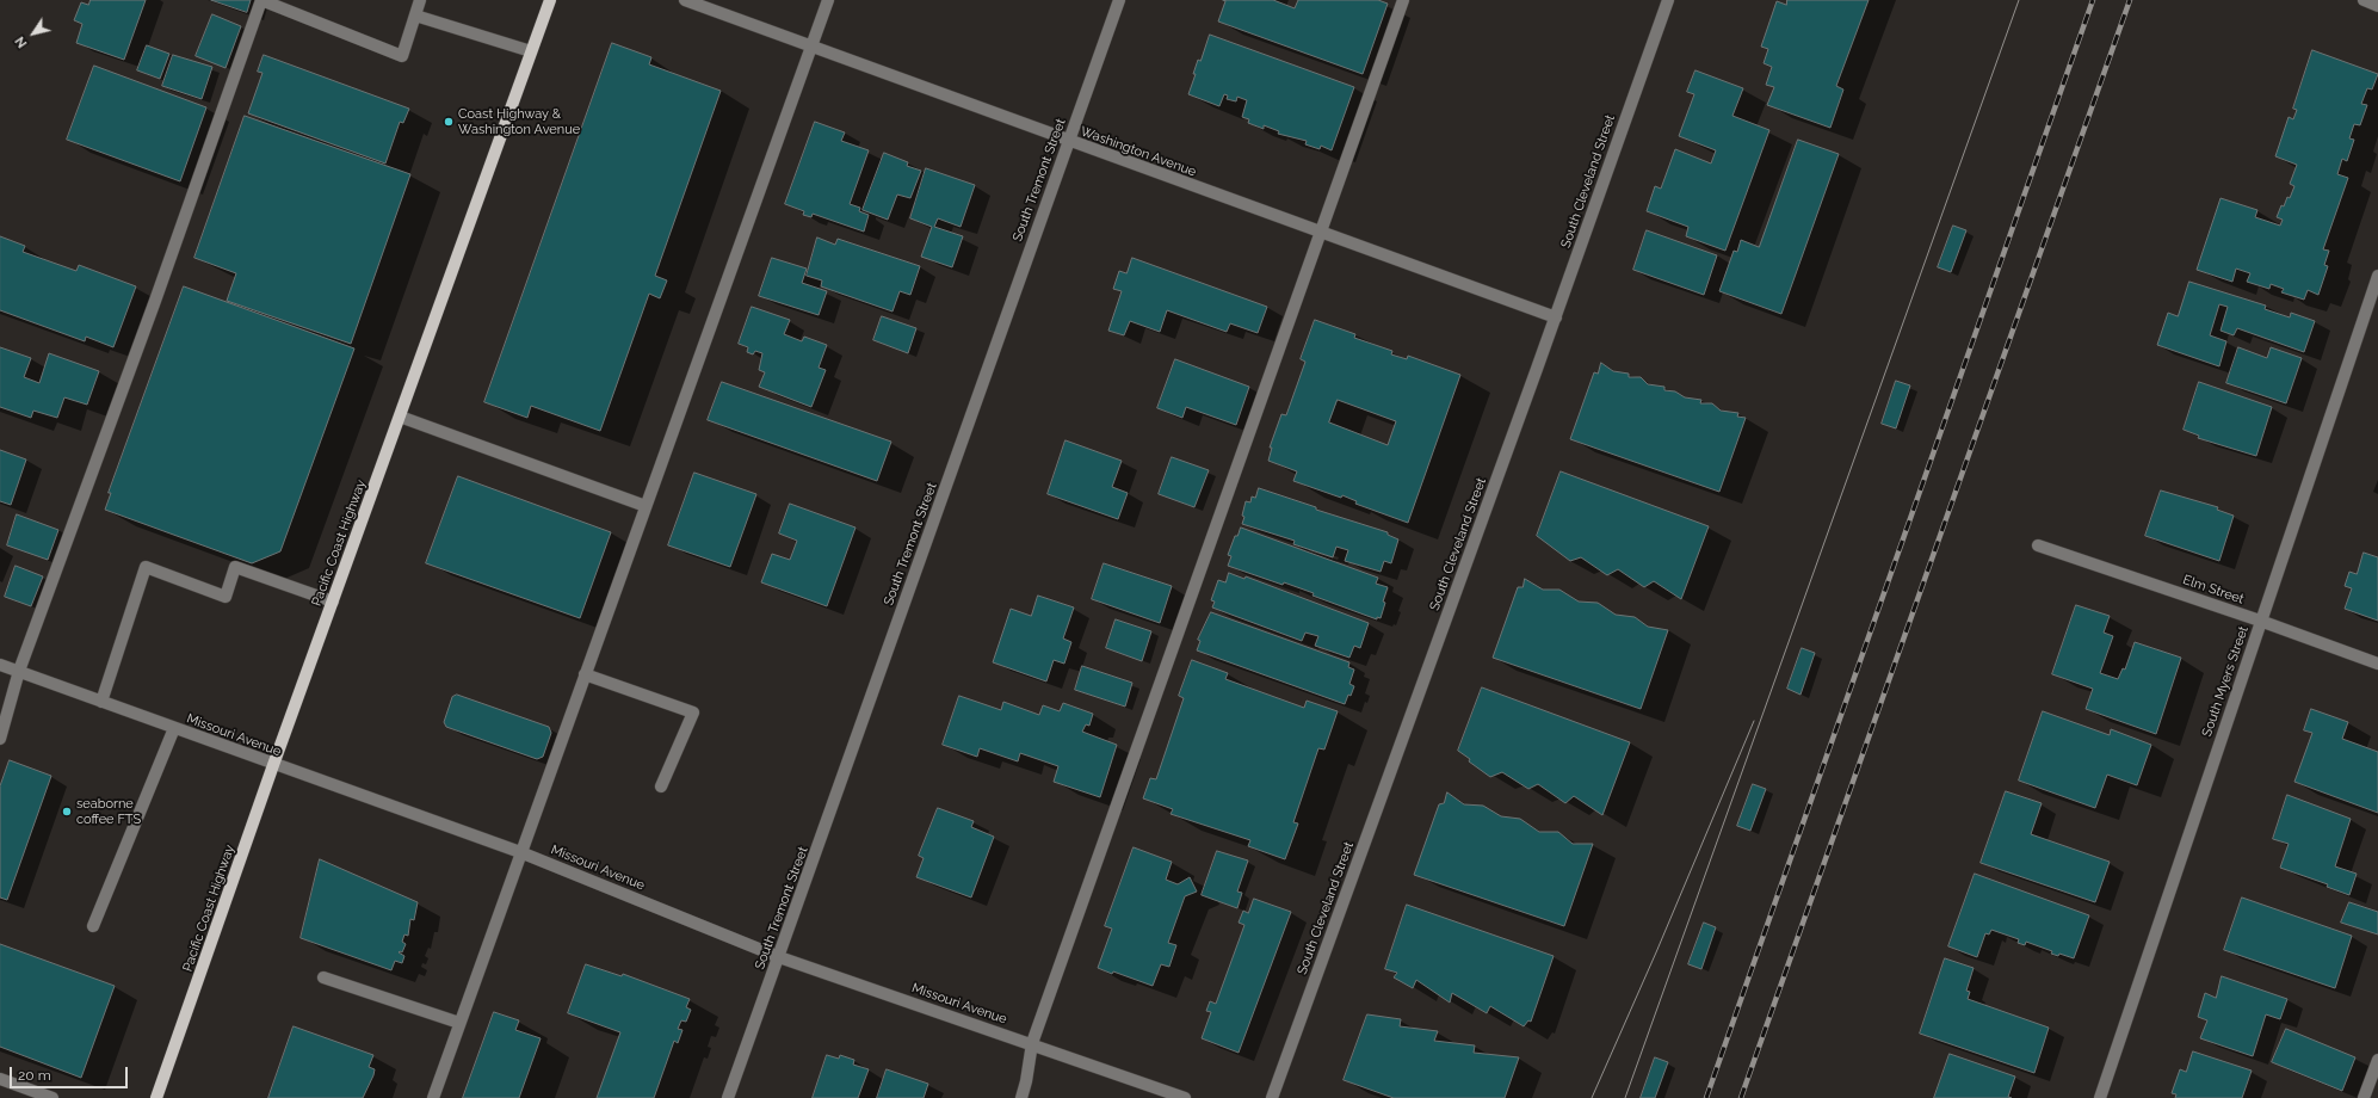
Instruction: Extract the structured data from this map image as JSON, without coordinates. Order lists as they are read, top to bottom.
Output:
{
  "streets": {
    "main road": ["Pacific Coast Highway"],
    "street": [
      "Washington Avenue",
      "South Tremont Street",
      "South Cleveland Street",
      "Elm Street",
      "South Myers Street",
      "Missouri Avenue"
    ]
  },
  "crossings": [
    ["Washington Avenue", "South Tremont Street"],
    ["Washington Avenue", "South Cleveland Street"],
    ["South Tremont Street", "Missouri Avenue"],
    ["Pacific Coast Highway", "Missouri Avenue"],
    ["Elm Street", "South Myers Street"]
  ],
  "places": ["Coast Highway & Washington Avenue", "seaborne coffee FTS"],
  "scale_bar": "20 m",
  "north": "bottom left"
}
